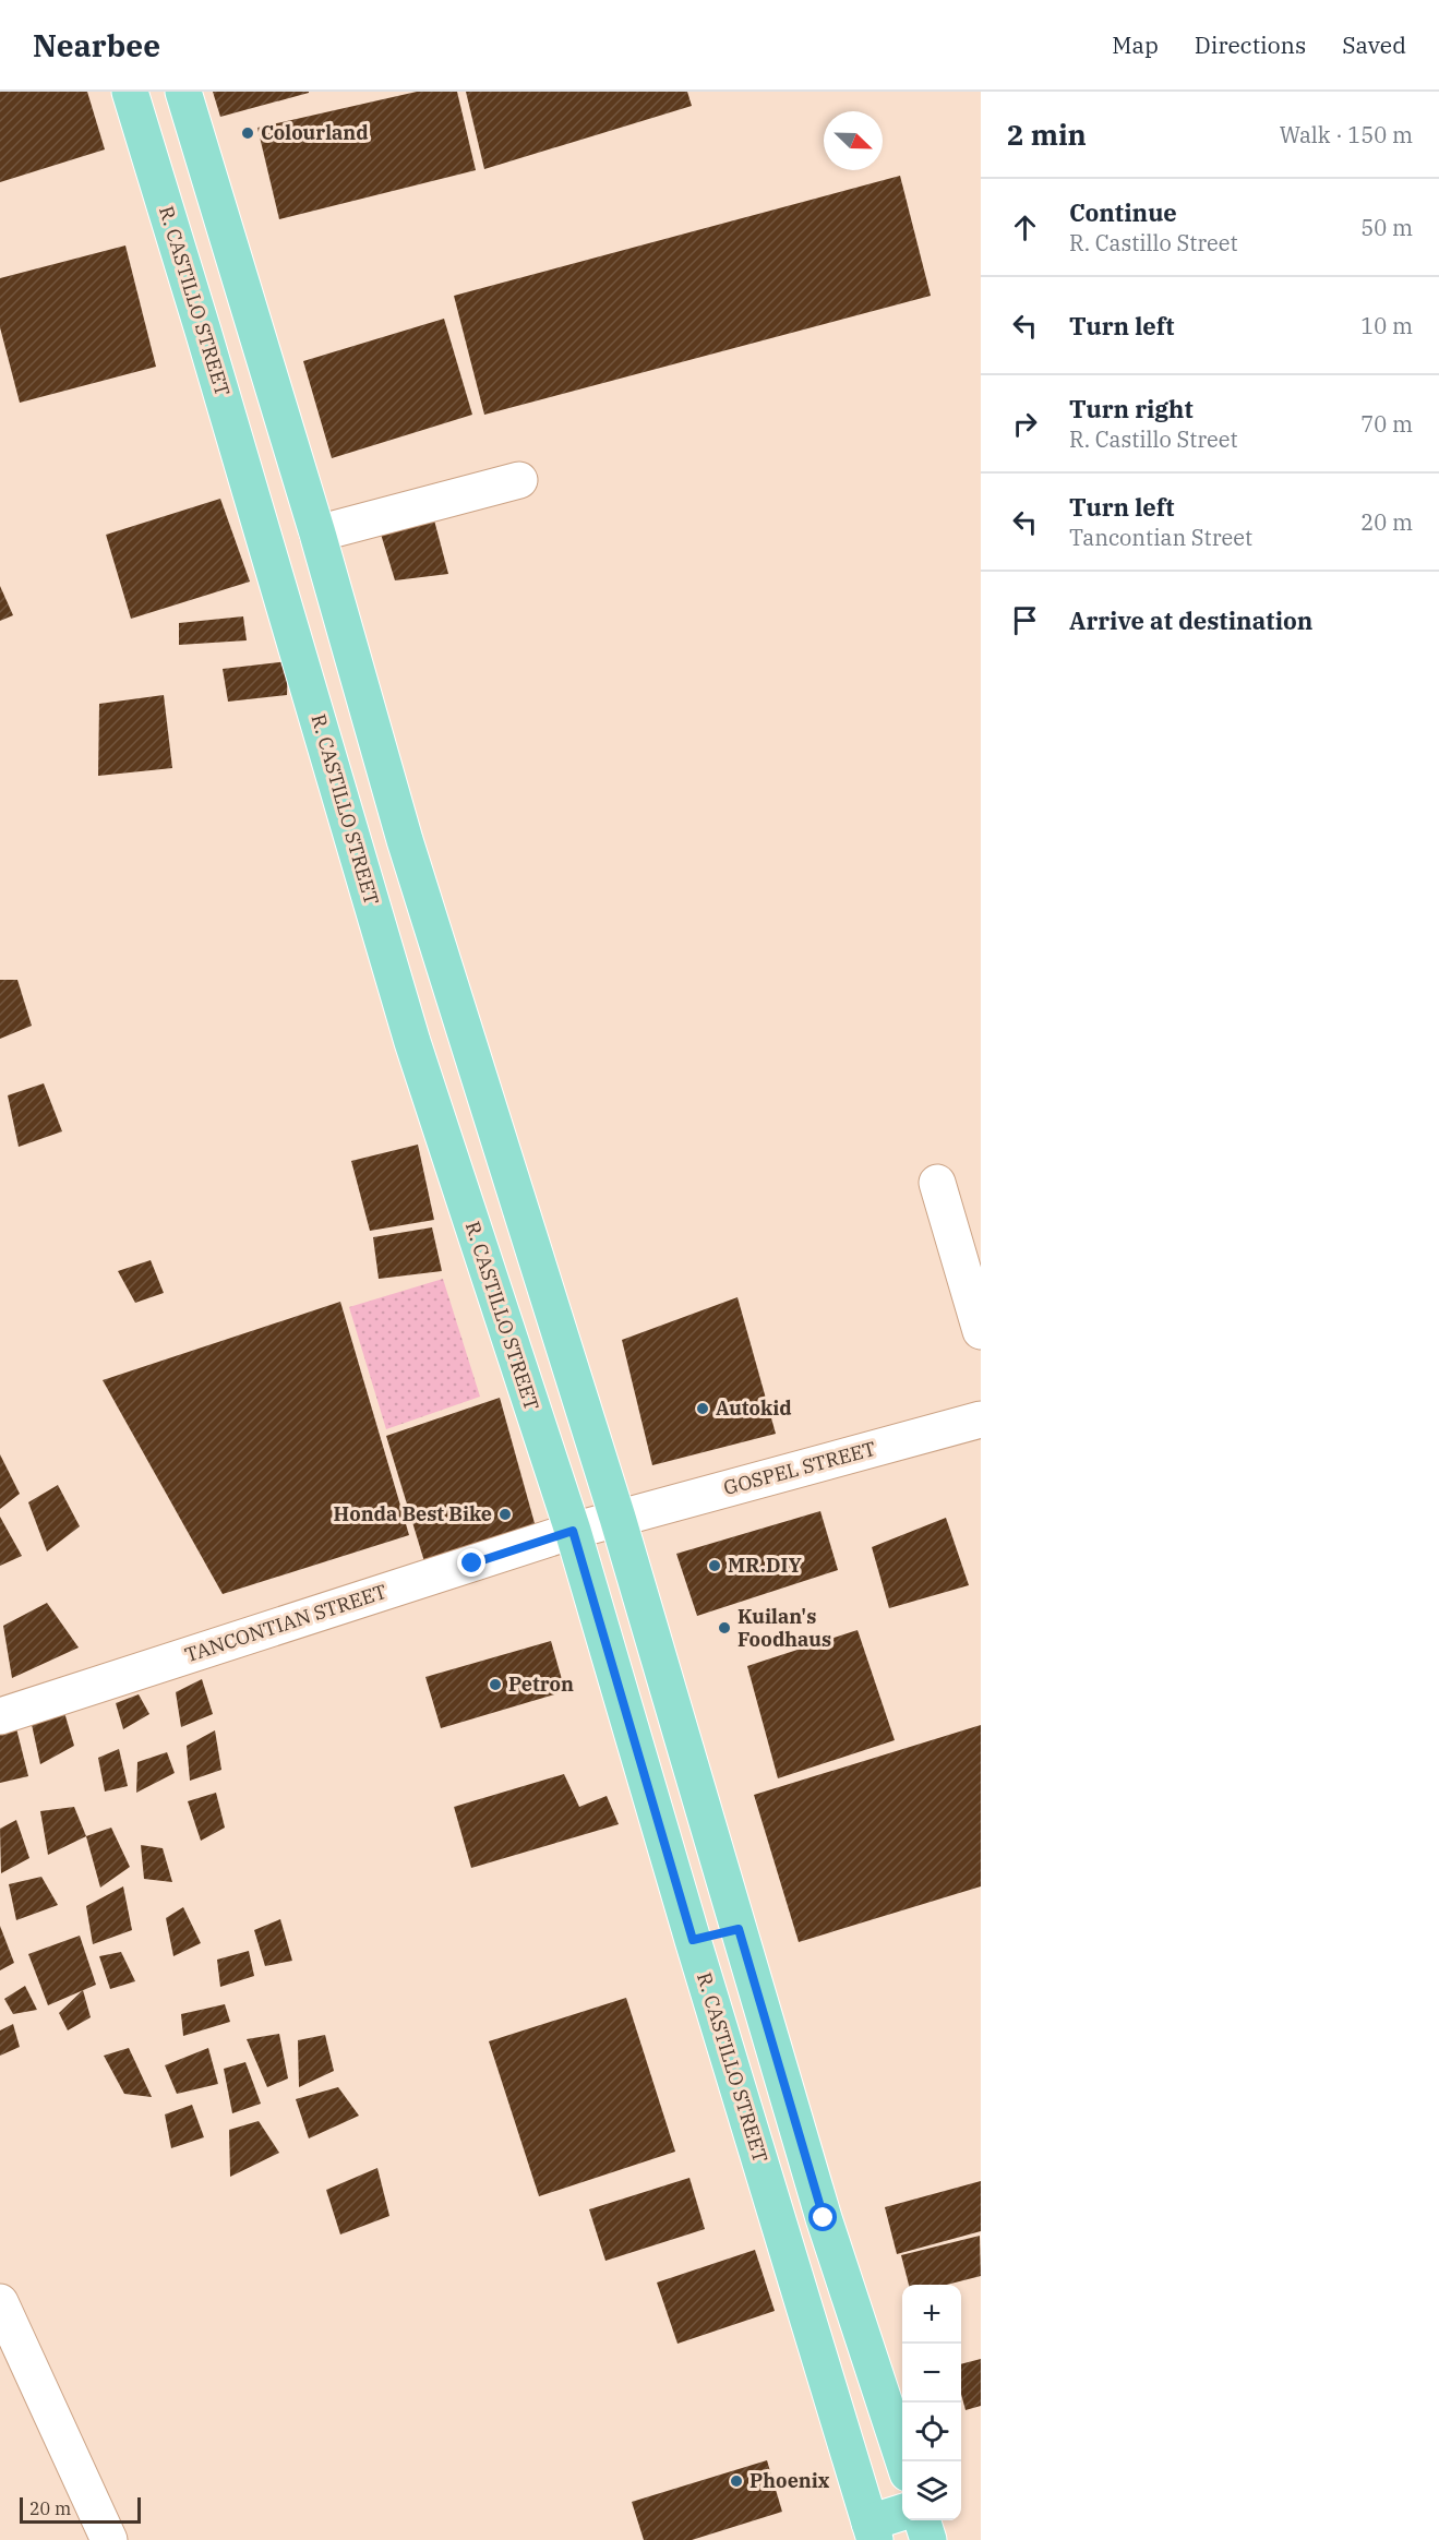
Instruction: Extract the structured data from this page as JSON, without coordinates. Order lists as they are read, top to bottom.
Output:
{
  "streets": {
    "main road": ["R. CASTILLO STREET"],
    "street": ["GOSPEL STREET", "TANCONTIAN STREET"]
  },
  "crossings": [
    ["R. CASTILLO STREET", "GOSPEL STREET"],
    ["R. CASTILLO STREET", "TANCONTIAN STREET"],
    ["GOSPEL STREET", "TANCONTIAN STREET"]
  ],
  "places": [
    "Colourland",
    "Autokid",
    "Honda Best Bike",
    "MR.DIY",
    "Kuilan's Foodhaus",
    "Petron",
    "Phoenix"
  ],
  "scale_bar": "20 m",
  "north": "bottom right",
  "page": {
    "header": "Nearbee",
    "nav": ["Map", "Directions", "Saved"],
    "heading": ["2 min", "Walk · 150 m"],
    "list": [
      ["Continue", "R. Castillo Street", "50 m"],
      ["Turn left", "10 m"],
      ["Turn right", "R. Castillo Street", "70 m"],
      ["Turn left", "Tancontian Street", "20 m"],
      "Arrive at destination"
    ],
    "map_buttons": ["+", "−"],
    "scale": "20 m"
  }
}
